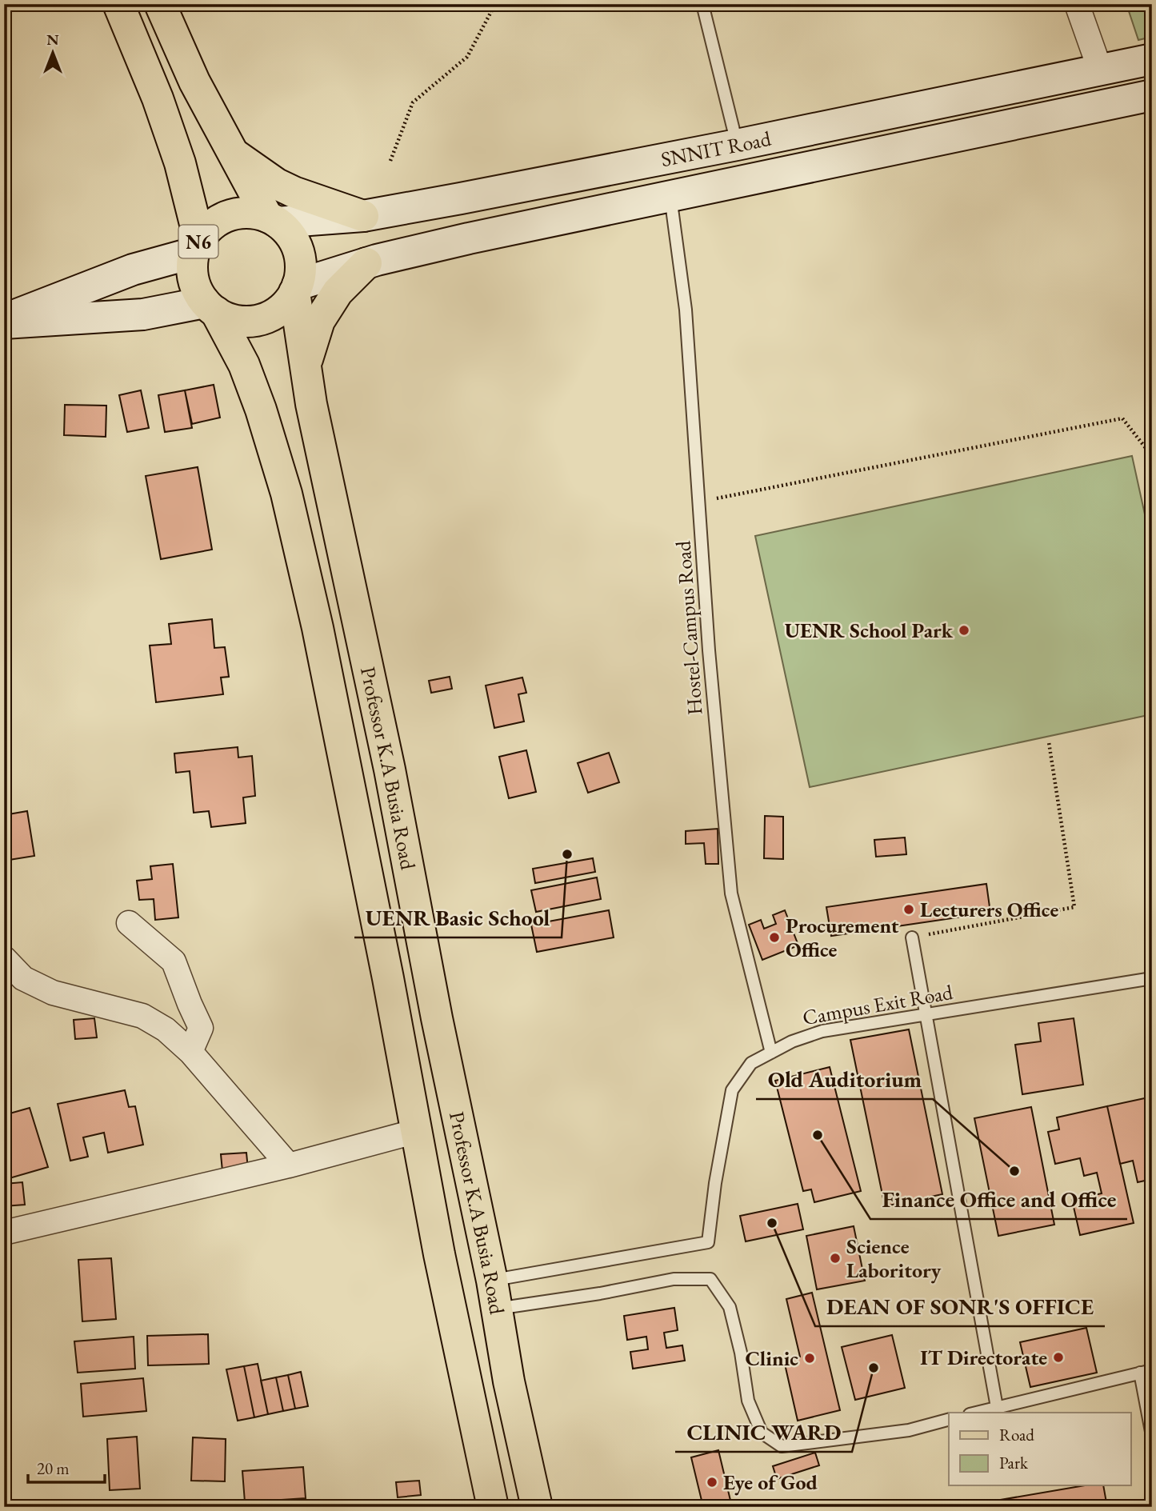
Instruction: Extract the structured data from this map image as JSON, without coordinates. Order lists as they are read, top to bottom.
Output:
{
  "streets": {
    "main road": ["N6", "Professor K.A Busia Road"],
    "street": ["SNNIT Road"],
    "lane": ["Hostel-Campus Road", "Campus Exit Road"]
  },
  "crossings": [
    ["SNNIT Road", "N6"],
    ["SNNIT Road", "Hostel-Campus Road"],
    ["SNNIT Road", "Professor K.A Busia Road"],
    ["N6", "Professor K.A Busia Road"],
    ["Hostel-Campus Road", "Campus Exit Road"],
    ["Professor K.A Busia Road", "Campus Exit Road"]
  ],
  "places": [
    "UENR School Park",
    "UENR Basic School",
    "Lecturers Office",
    "Procurement Office",
    "Finance Office and Office",
    "Old Auditorium",
    "DEAN OF SONR'S OFFICE",
    "Science Laboritory",
    "IT Directorate",
    "Clinic",
    "CLINIC WARD",
    "Eye of God"
  ],
  "legend": ["Road", "Park"],
  "scale_bar": "20 m",
  "north": "top"
}
